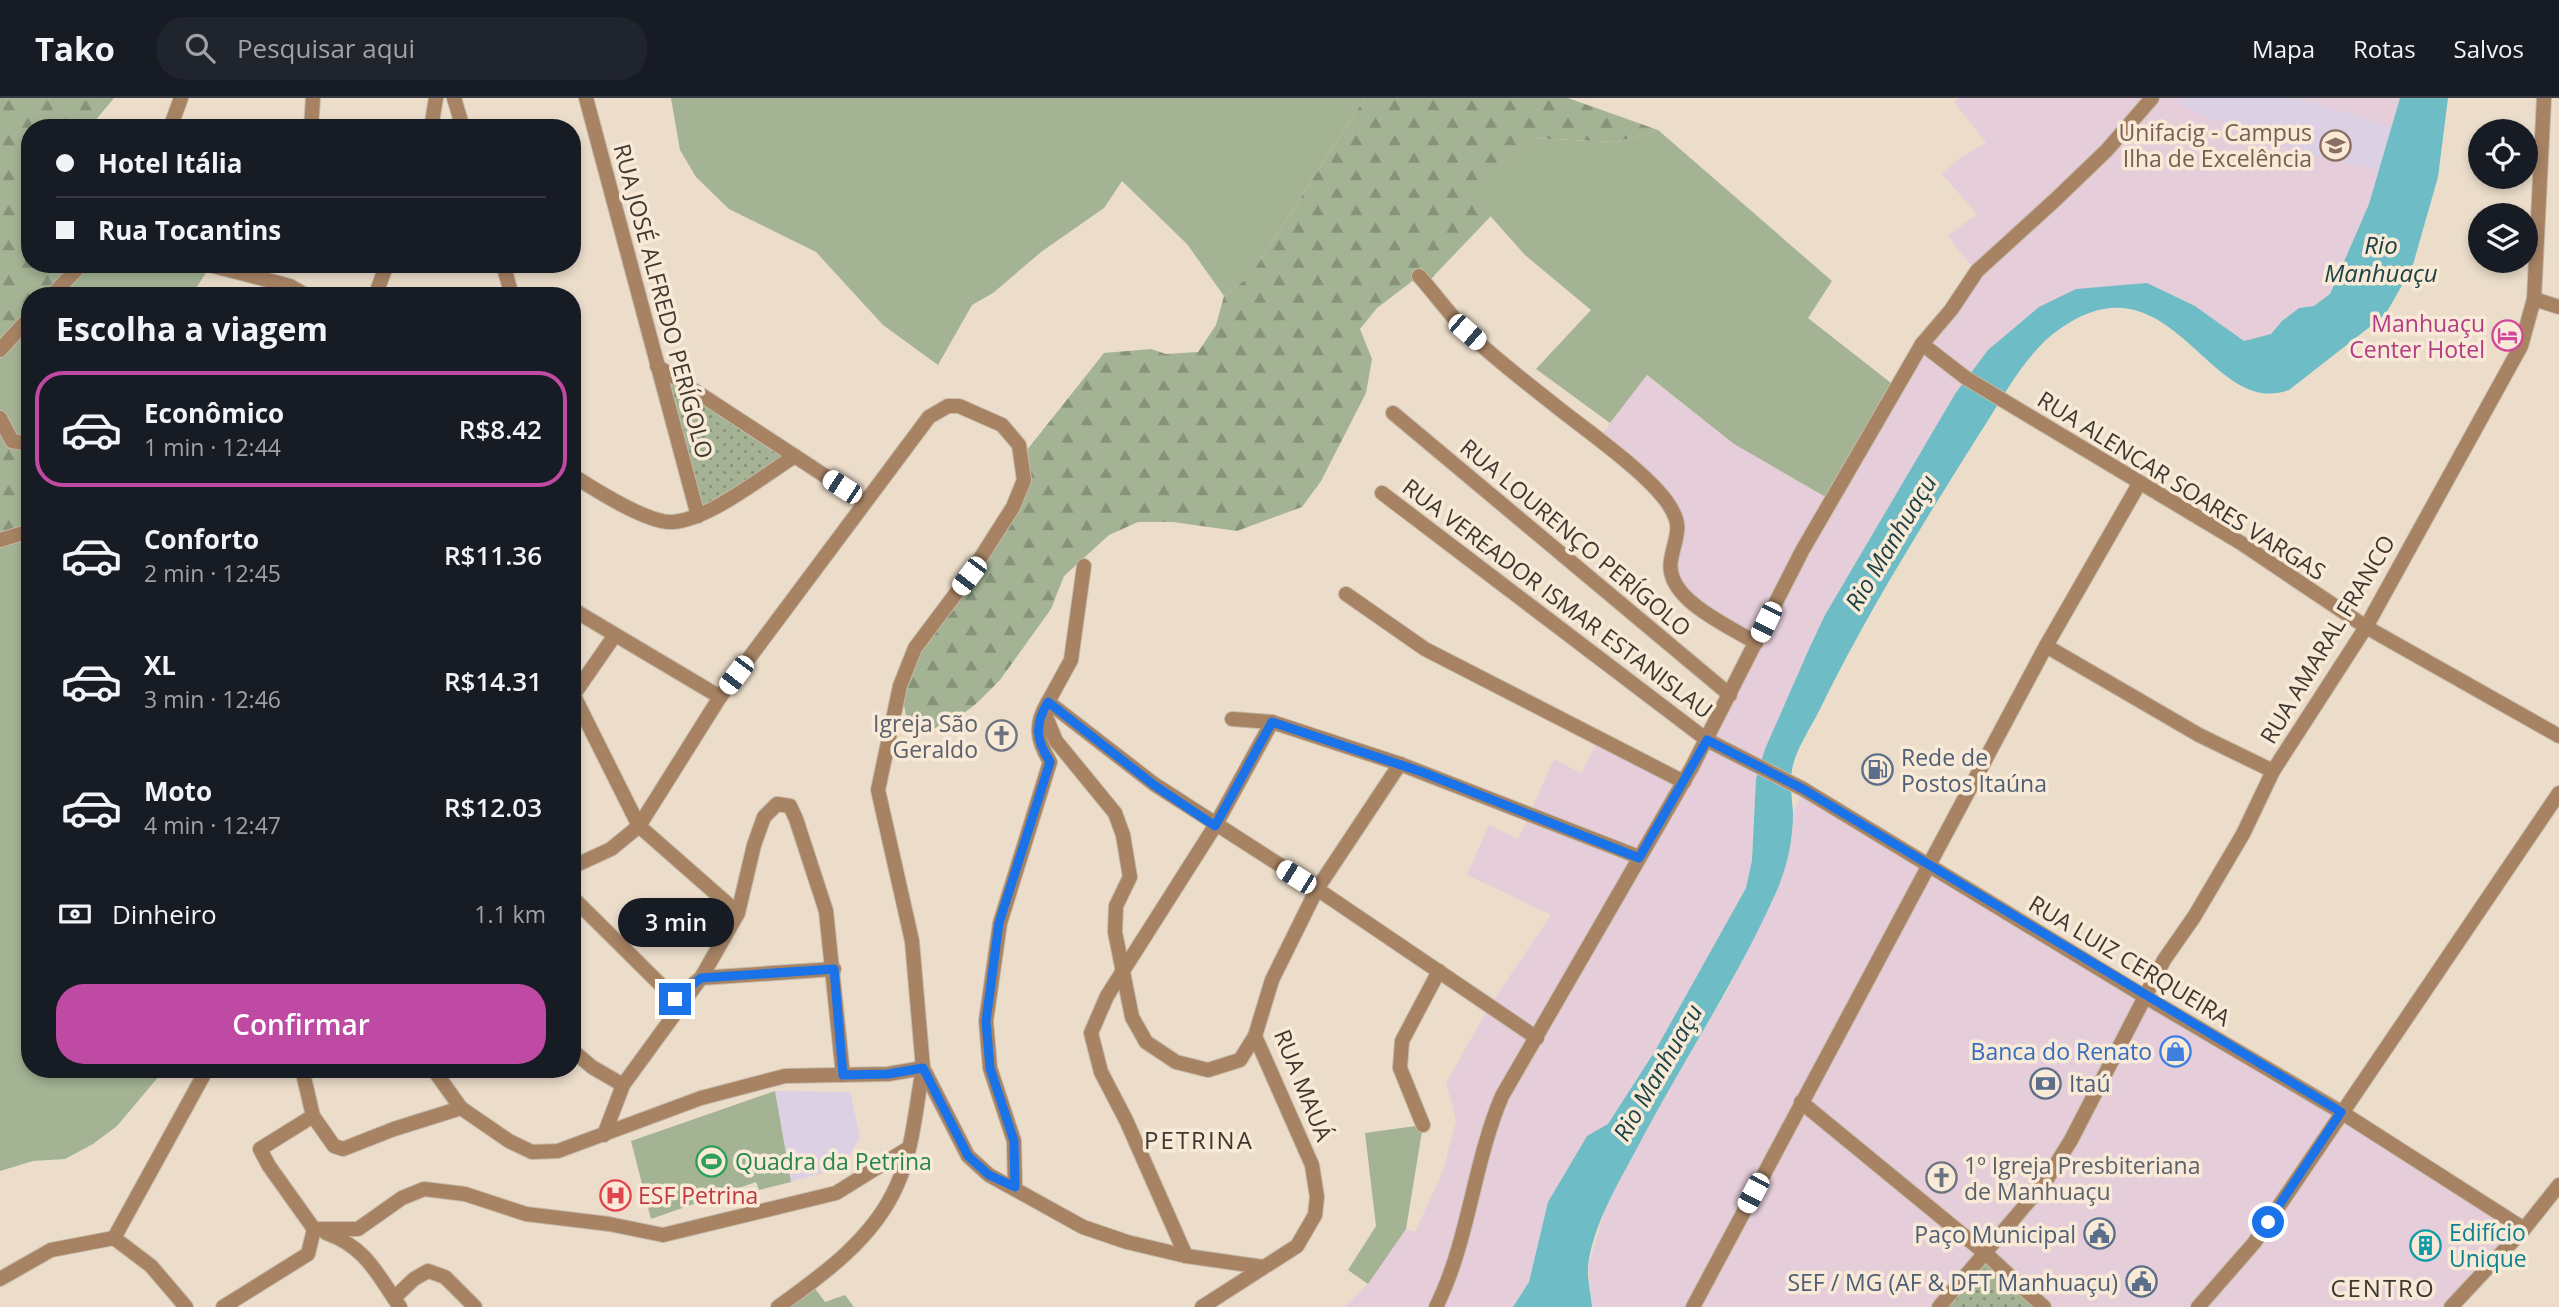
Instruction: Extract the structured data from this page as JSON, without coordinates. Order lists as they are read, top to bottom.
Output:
{
  "streets": {
    "street": [
      "RUA JOSÉ ALFREDO PERÍGOLO",
      "RUA ALENCAR SOARES VARGAS",
      "RUA LOURENÇO PERÍGOLO",
      "RUA VEREADOR ISMAR ESTANISLAU",
      "RUA AMARAL FRANCO",
      "RUA LUIZ CERQUEIRA",
      "RUA MAUÁ"
    ]
  },
  "crossings": [
    ["RUA ALENCAR SOARES VARGAS", "RUA AMARAL FRANCO"],
    ["RUA VEREADOR ISMAR ESTANISLAU", "RUA LUIZ CERQUEIRA"],
    ["RUA AMARAL FRANCO", "RUA LUIZ CERQUEIRA"]
  ],
  "districts": ["PETRINA", "CENTRO"],
  "water": ["Rio Manhuaçu"],
  "places": {
    "school or university": ["Unifacig - Campus Ilha de Excelência"],
    "hotel": ["Manhuaçu Center Hotel"],
    "church": ["Igreja São Geraldo", "1º Igreja Presbiteriana de Manhuaçu"],
    "fuel station": ["Rede de Postos Itaúna"],
    "shop": ["Banca do Renato"],
    "bank": ["Itaú"],
    "sports": ["Quadra da Petrina"],
    "hospital": ["ESF Petrina"],
    "public building": ["Paço Municipal", "SEF / MG (AF & DFT Manhuaçu)"],
    "building": ["Edifício Unique"]
  },
  "page": {
    "header": "Tako",
    "search": "Pesquisar aqui",
    "nav": ["Mapa", "Rotas", "Salvos"],
    "banner": ["Hotel Itália", "Rua Tocantins"],
    "heading": "Escolha a viagem",
    "list": [
      {
        "name": "Econômico",
        "note": "1 min · 12:44",
        "value": "R$8.42"
      },
      {
        "name": "Conforto",
        "note": "2 min · 12:45",
        "value": "R$11.36"
      },
      {
        "name": "XL",
        "note": "3 min · 12:46",
        "value": "R$14.31"
      },
      {
        "name": "Moto",
        "note": "4 min · 12:47",
        "value": "R$12.03"
      }
    ],
    "pay": ["Dinheiro", "1.1 km"],
    "bubble": "3 min",
    "buttons": "Confirmar"
  }
}
